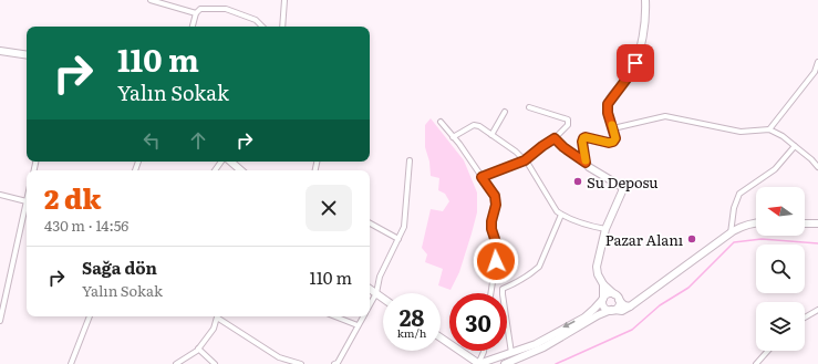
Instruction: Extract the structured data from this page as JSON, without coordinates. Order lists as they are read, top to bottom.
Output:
{
  "places": ["Su Deposu", "Pazar Alanı"],
  "north": "left",
  "page": {
    "turn": ["110 m", "Yalın Sokak"],
    "heading": ["2 dk", "430 m · 14:56"],
    "list": [
      {
        "name": "Sağa dön",
        "note": "Yalın Sokak",
        "value": "110 m"
      }
    ],
    "speed": "28 km/h",
    "limit": "30"
  }
}
